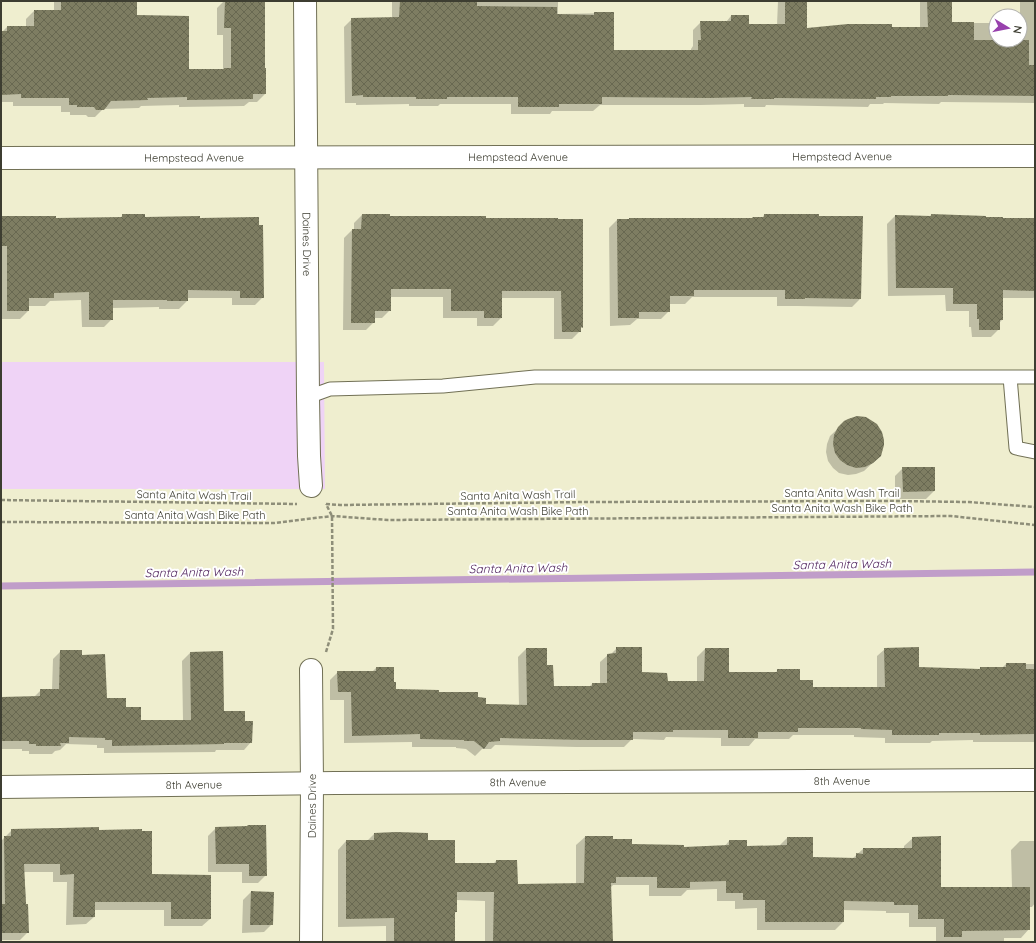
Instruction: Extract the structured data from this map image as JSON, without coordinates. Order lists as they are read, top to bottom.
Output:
{
  "streets": {
    "street": ["Hempstead Avenue", "Daines Drive", "8th Avenue"],
    "path": ["Santa Anita Wash Trail", "Santa Anita Wash Bike Path"]
  },
  "crossings": [
    ["Hempstead Avenue", "Daines Drive"],
    ["Daines Drive", "Santa Anita Wash Trail"],
    ["Daines Drive", "8th Avenue"]
  ],
  "water": ["Santa Anita Wash"],
  "north": "right"
}
